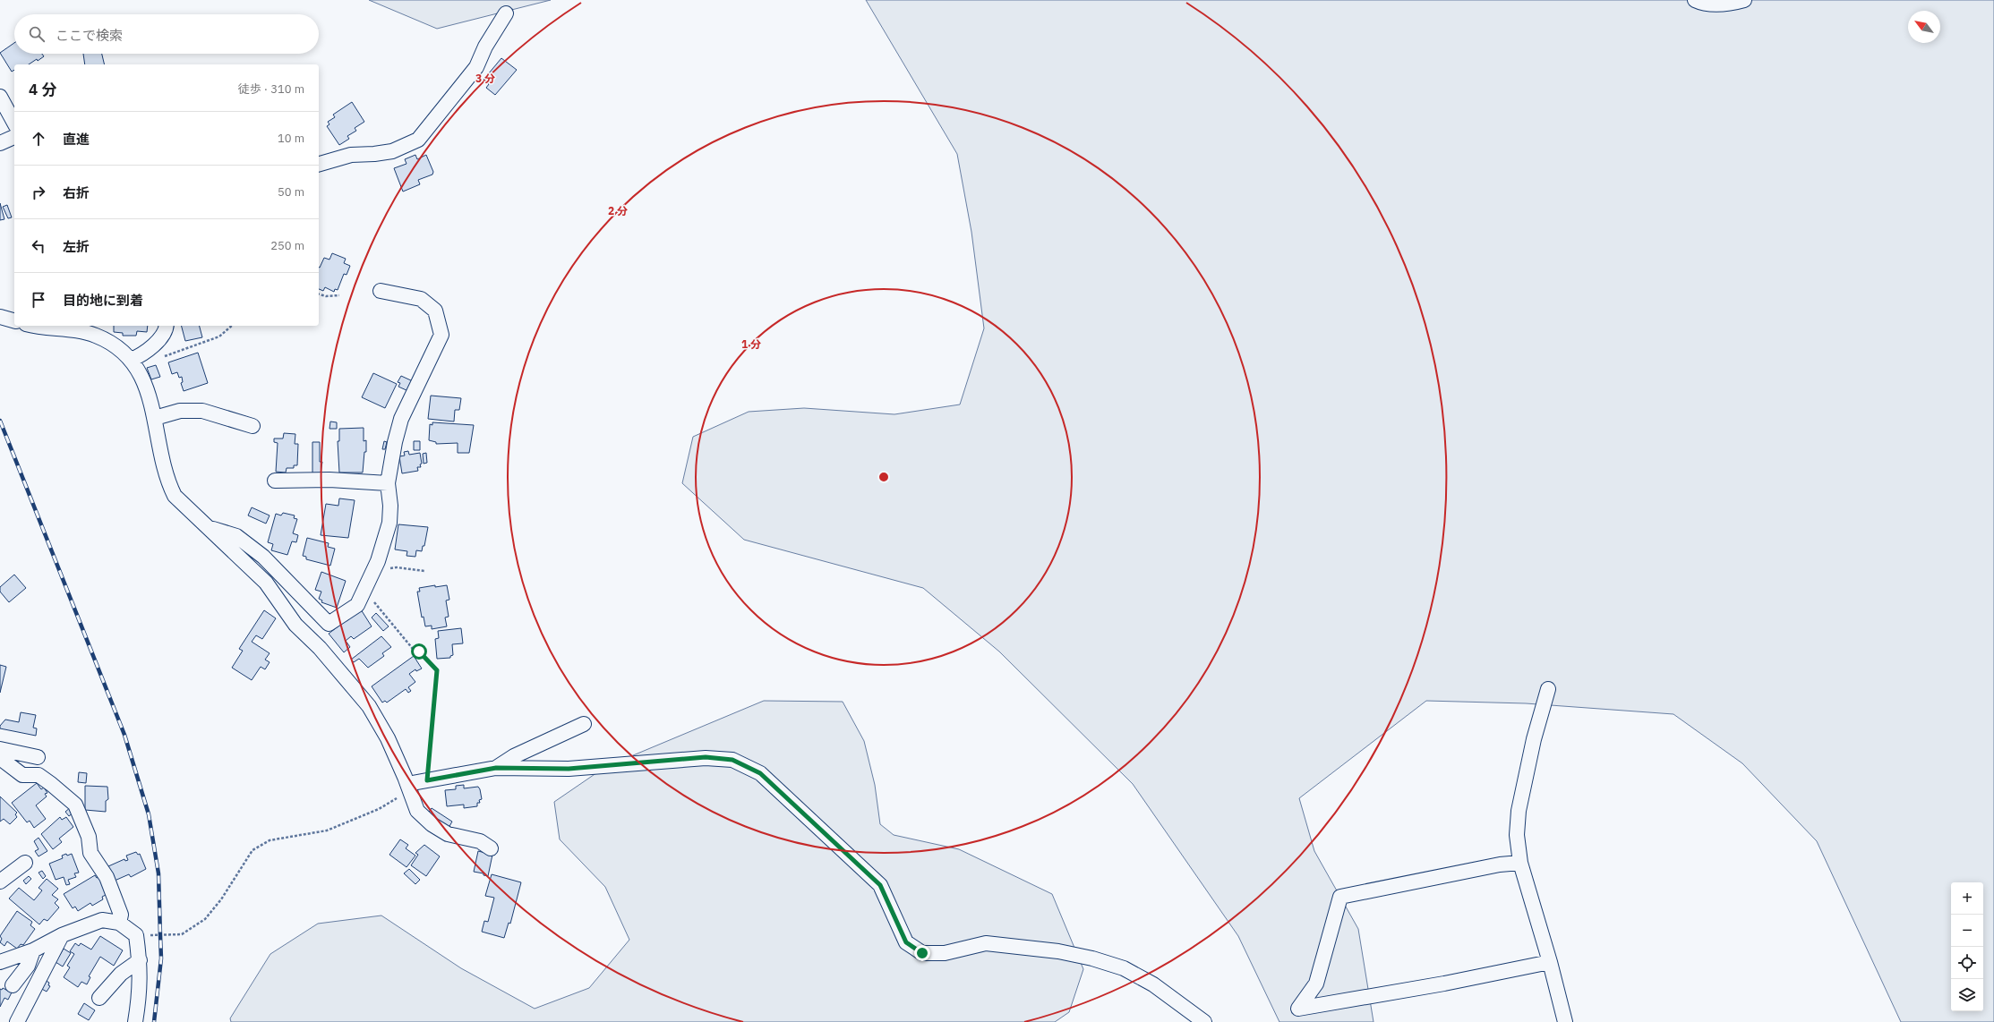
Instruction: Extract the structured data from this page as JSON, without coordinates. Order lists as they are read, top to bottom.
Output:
{
  "north": "top left",
  "page": {
    "search": "ここで検索",
    "heading": ["4 分", "徒歩 · 310 m"],
    "list": [
      ["直進", "10 m"],
      ["右折", "50 m"],
      ["左折", "250 m"],
      "目的地に到着"
    ],
    "map_buttons": ["+", "−"]
  },
  "rings": ["3 分", "2 分", "1 分"]
}
